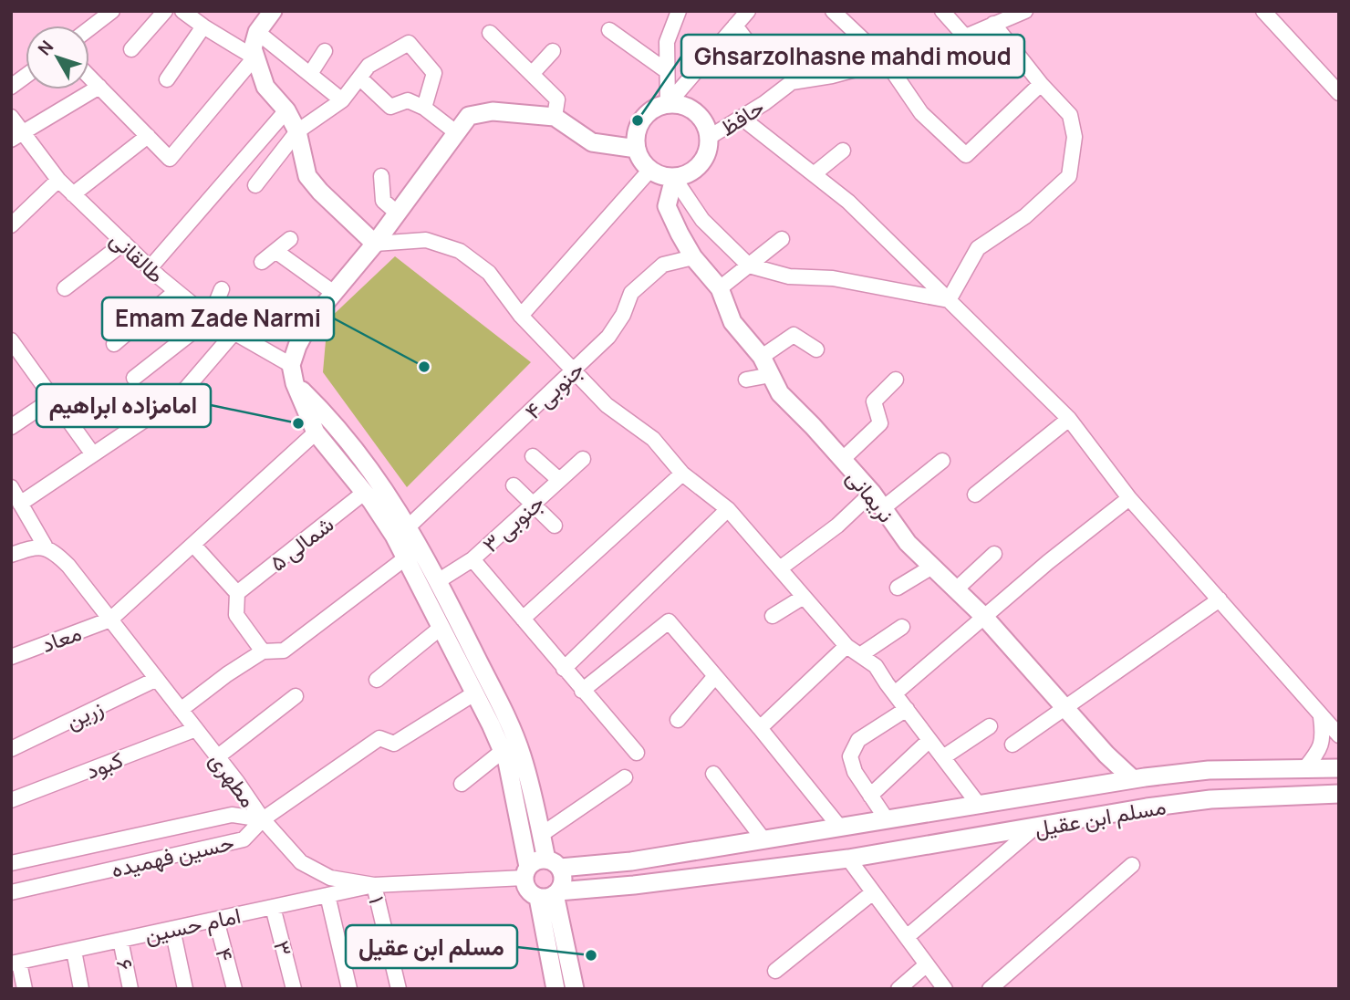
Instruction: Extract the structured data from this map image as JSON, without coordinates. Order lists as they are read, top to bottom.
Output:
{
  "streets": {
    "street": [
      "حافظ",
      "طالقانی",
      "۴ جنوبی",
      "نریمانی",
      "۳ جنوبی",
      "۵ شمالی",
      "معاد",
      "زرین",
      "کبود",
      "مطهری",
      "مسلم ابن عقیل",
      "حسین فهمیده",
      "۱",
      "امام حسین",
      "۳",
      "۴",
      "۶"
    ]
  },
  "crossings": [
    ["حافظ", "نریمانی"],
    ["۴ جنوبی", "نریمانی"],
    ["نریمانی", "مسلم ابن عقیل"],
    ["معاد", "مطهری"],
    ["زرین", "مطهری"],
    ["کبود", "مطهری"],
    ["مطهری", "مسلم ابن عقیل"],
    ["مطهری", "حسین فهمیده"],
    ["مطهری", "۱"],
    ["مطهری", "امام حسین"],
    ["۱", "امام حسین"],
    ["امام حسین", "۳"],
    ["امام حسین", "۴"],
    ["امام حسین", "۶"]
  ],
  "places": [
    "Ghsarzolhasne mahdi moud",
    "Emam Zade Narmi",
    "امامزاده ابراهیم",
    "مسلم ابن عقیل"
  ],
  "north": "top left"
}
